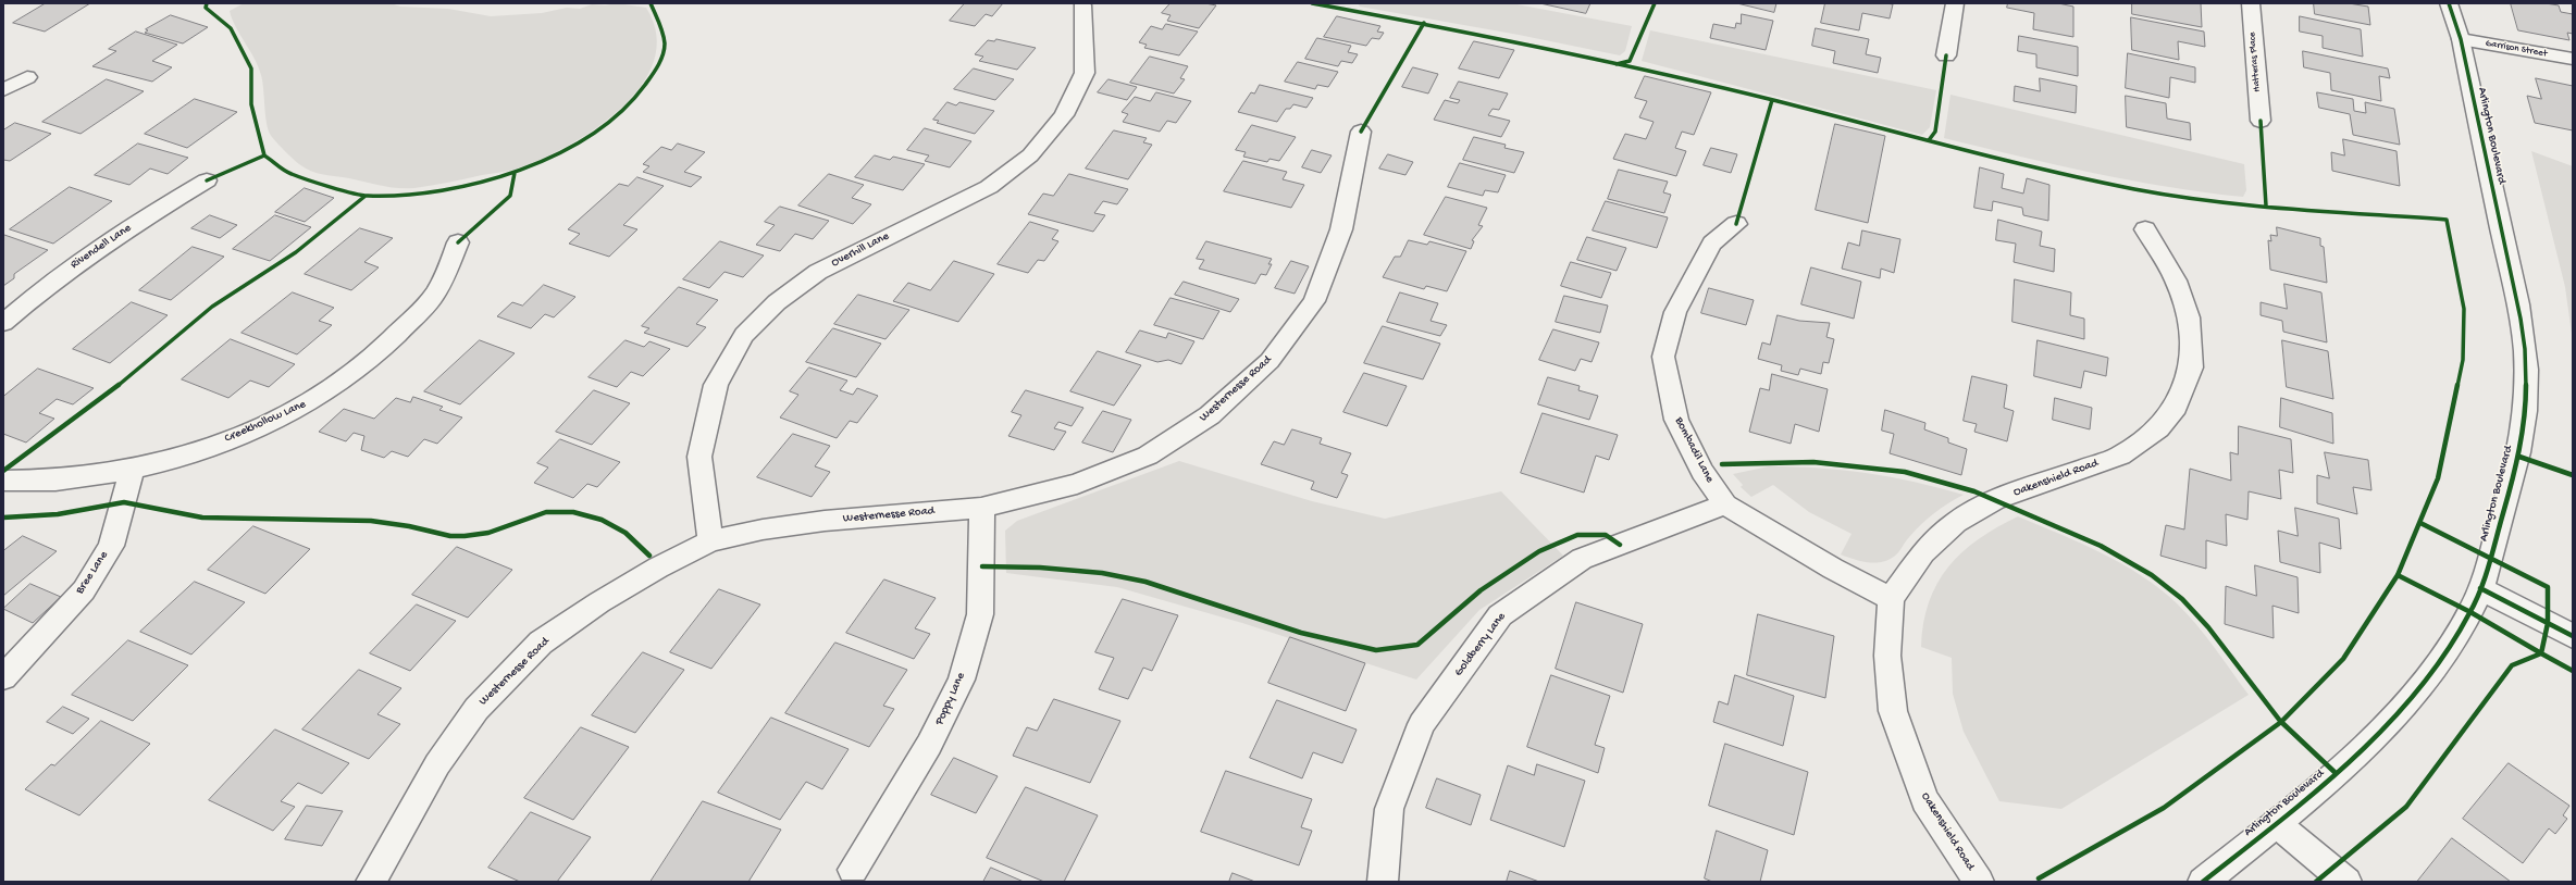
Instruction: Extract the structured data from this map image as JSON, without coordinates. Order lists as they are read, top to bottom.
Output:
{
  "streets": {
    "street": [
      "Garrison Street",
      "Hatteras Place",
      "Arlington Boulevard",
      "Rivendell Lane",
      "Overhill Lane",
      "Westernesse Road",
      "Creekhollow Lane",
      "Bombadil Lane",
      "Oakenshield Road",
      "Bree Lane",
      "Goldberry Lane",
      "Poppy Lane"
    ]
  },
  "crossings": [
    ["Garrison Street", "Arlington Boulevard"],
    ["Overhill Lane", "Westernesse Road"],
    ["Westernesse Road", "Poppy Lane"],
    ["Creekhollow Lane", "Bree Lane"],
    ["Bombadil Lane", "Oakenshield Road"],
    ["Bombadil Lane", "Goldberry Lane"]
  ]
}
